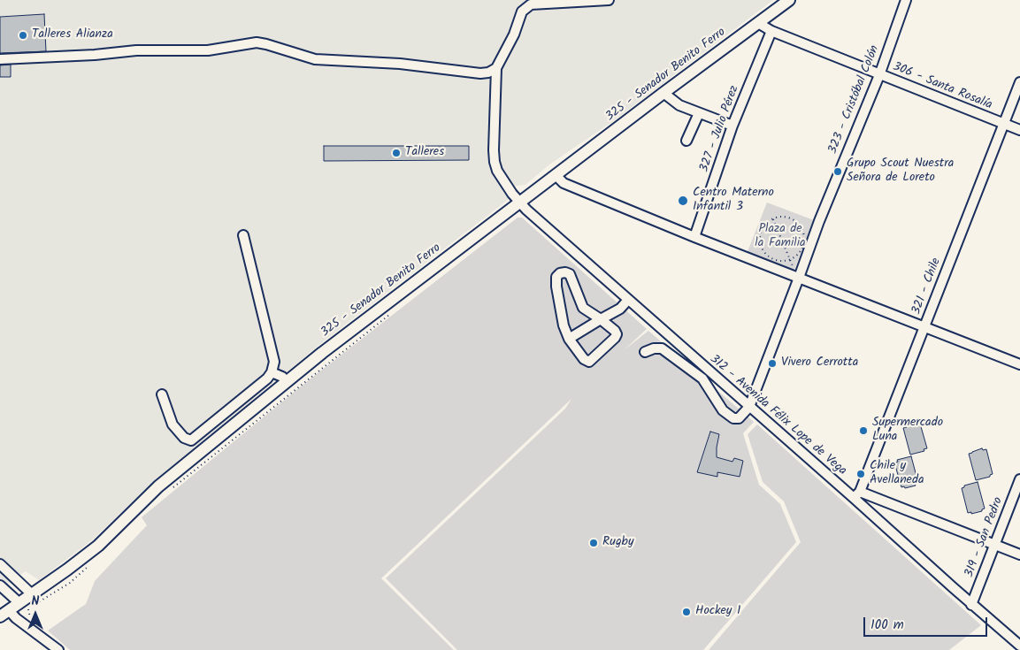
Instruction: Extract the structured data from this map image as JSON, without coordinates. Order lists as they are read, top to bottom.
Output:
{
  "streets": {
    "main road": ["325 - Senador Benito Ferro"],
    "street": [
      "306 - Santa Rosalía",
      "323 - Cristóbal Colón",
      "327 - Julio Pérez",
      "321 - Chile",
      "312 - Avenida Félix Lope de Vega",
      "319 - San Pedro"
    ]
  },
  "crossings": [
    ["325 - Senador Benito Ferro", "306 - Santa Rosalía"],
    ["325 - Senador Benito Ferro", "312 - Avenida Félix Lope de Vega"],
    ["306 - Santa Rosalía", "323 - Cristóbal Colón"],
    ["306 - Santa Rosalía", "327 - Julio Pérez"],
    ["306 - Santa Rosalía", "321 - Chile"],
    ["323 - Cristóbal Colón", "312 - Avenida Félix Lope de Vega"],
    ["321 - Chile", "312 - Avenida Félix Lope de Vega"],
    ["312 - Avenida Félix Lope de Vega", "319 - San Pedro"]
  ],
  "parks": ["Plaza de la Familia"],
  "places": [
    "Talleres Alianza",
    "Talleres",
    "Grupo Scout Nuestra Señora de Loreto",
    "Centro Materno Infantil 3",
    "Vivero Cerrotta",
    "Supermercado Luna",
    "Chile y Avellaneda",
    "Rugby",
    "Hockey 1"
  ],
  "scale_bar": "100 m",
  "north": "top"
}
